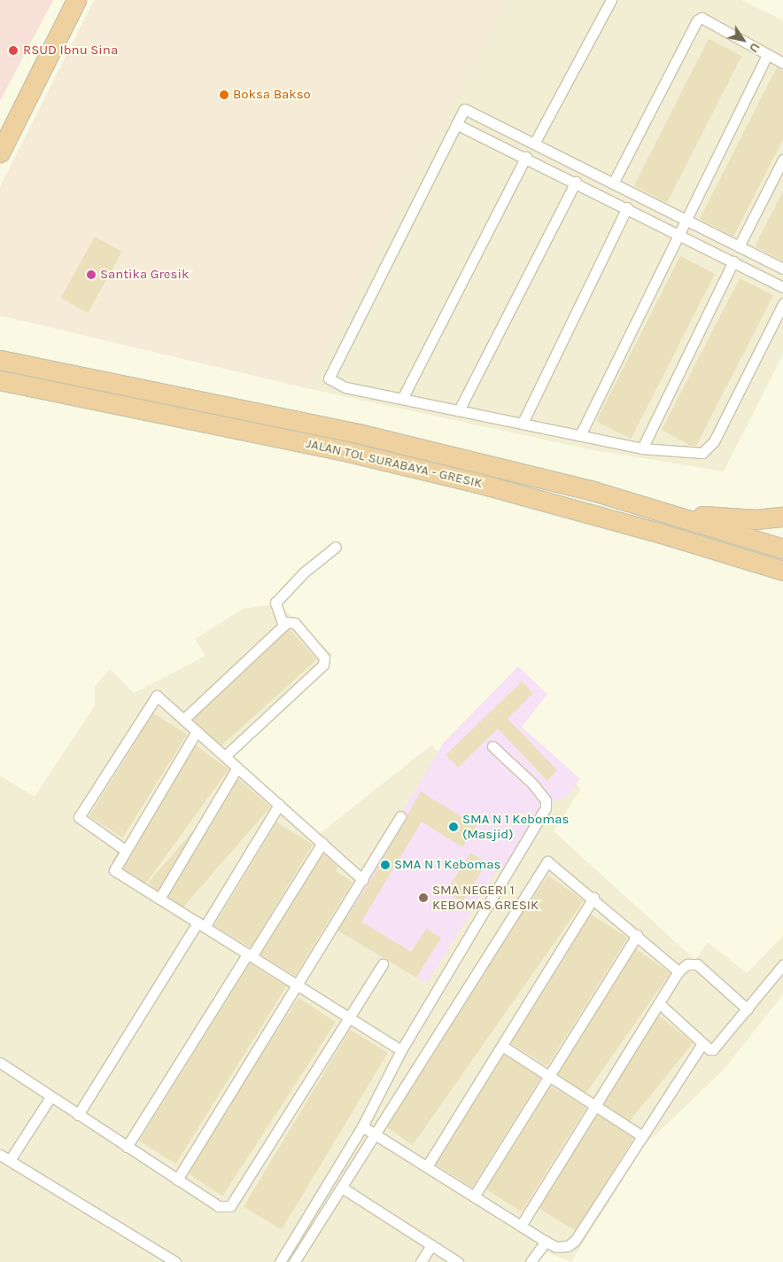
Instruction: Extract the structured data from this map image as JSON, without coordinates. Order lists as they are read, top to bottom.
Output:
{
  "streets": {
    "highway": ["JALAN TOL SURABAYA - GRESIK"]
  },
  "places": [
    "RSUD Ibnu Sina",
    "Boksa Bakso",
    "Santika Gresik",
    "SMA N 1 Kebomas (Masjid)",
    "SMA N 1 Kebomas",
    "SMA NEGERI 1 KEBOMAS GRESIK"
  ],
  "north": "bottom right"
}
